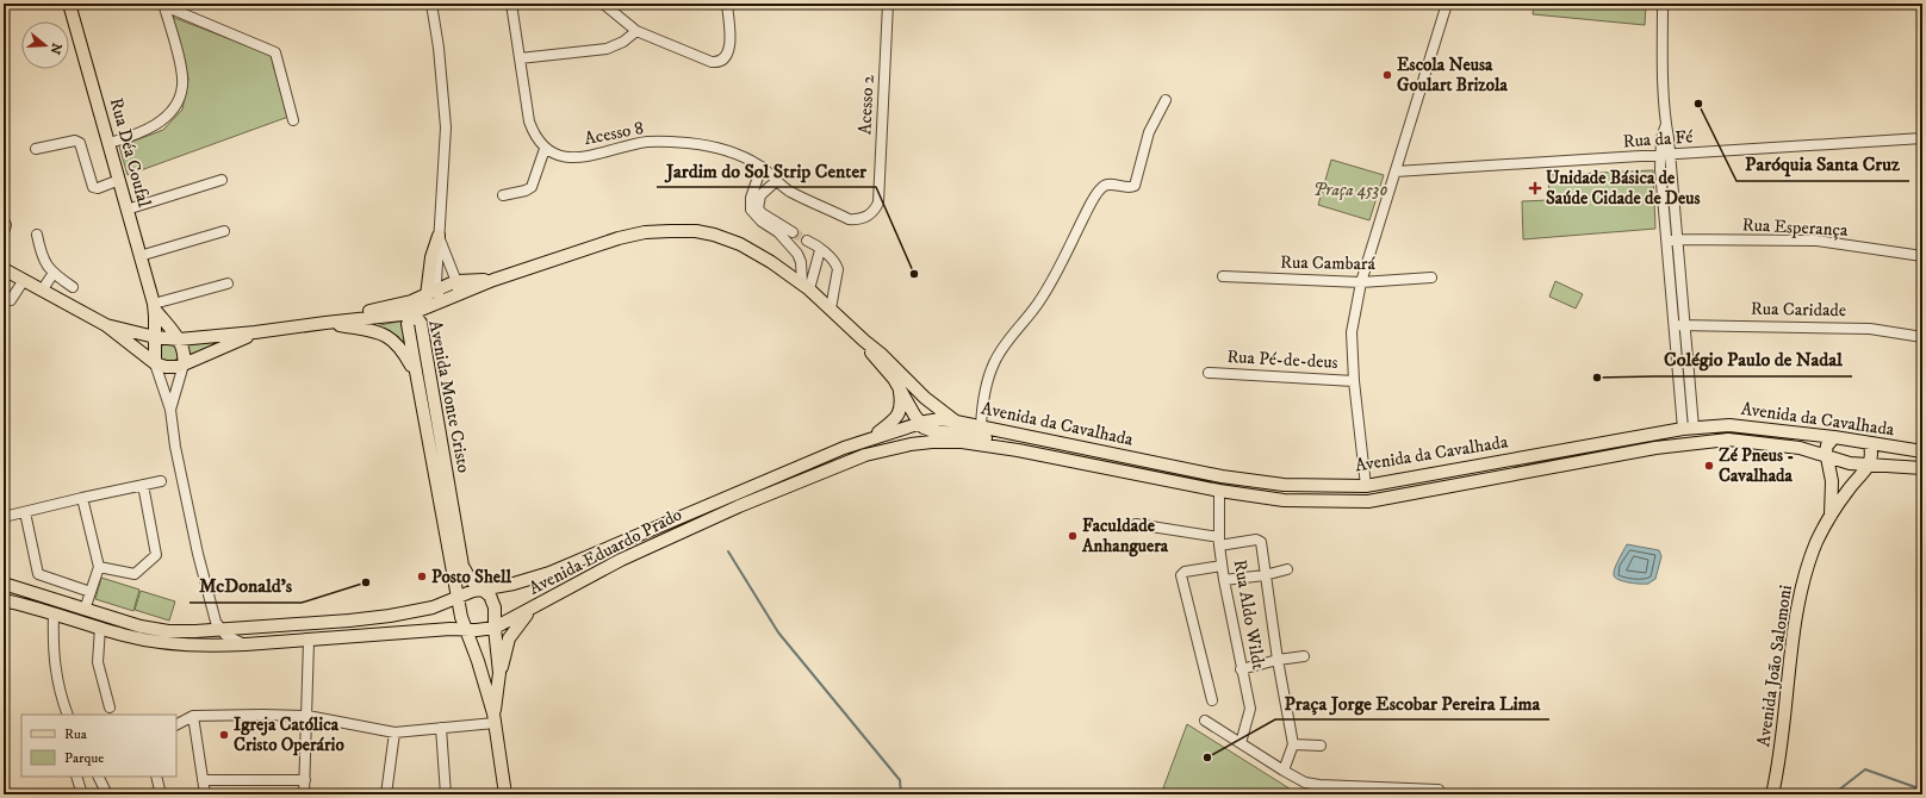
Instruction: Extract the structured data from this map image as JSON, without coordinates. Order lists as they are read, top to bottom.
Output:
{
  "streets": {
    "main road": [
      "Rua Déa Coufal",
      "Avenida Monte Cristo",
      "Avenida da Cavalhada",
      "Avenida Eduardo Prado",
      "Avenida João Salomoni"
    ],
    "street": [
      "Acesso 2",
      "Acesso 8",
      "Rua da Fé",
      "Rua Esperança",
      "Rua Cambará",
      "Rua Caridade",
      "Rua Pé-de-deus",
      "Rua Aldo Wildt"
    ]
  },
  "crossings": [
    ["Acesso 2", "Acesso 8"],
    ["Rua Déa Coufal", "Avenida da Cavalhada"],
    ["Rua Déa Coufal", "Avenida Eduardo Prado"],
    ["Avenida Monte Cristo", "Avenida da Cavalhada"],
    ["Avenida Monte Cristo", "Avenida Eduardo Prado"],
    ["Avenida da Cavalhada", "Avenida Eduardo Prado"],
    ["Avenida da Cavalhada", "Rua Aldo Wildt"],
    ["Avenida da Cavalhada", "Avenida João Salomoni"]
  ],
  "parks": ["Praça 4530"],
  "places": {
    "other": [
      "Escola Neusa Goulart Brizola",
      "Paróquia Santa Cruz",
      "Jardim do Sol Strip Center",
      "Colégio Paulo de Nadal",
      "Zé Pneus - Cavalhada",
      "Faculdade Anhanguera",
      "Posto Shell",
      "McDonald's",
      "Igreja Católica Cristo Operário",
      "Praça Jorge Escobar Pereira Lima"
    ],
    "health": ["Unidade Básica de Saúde Cidade de Deus"]
  },
  "legend": ["Rua", "Parque"],
  "north": "right"
}
